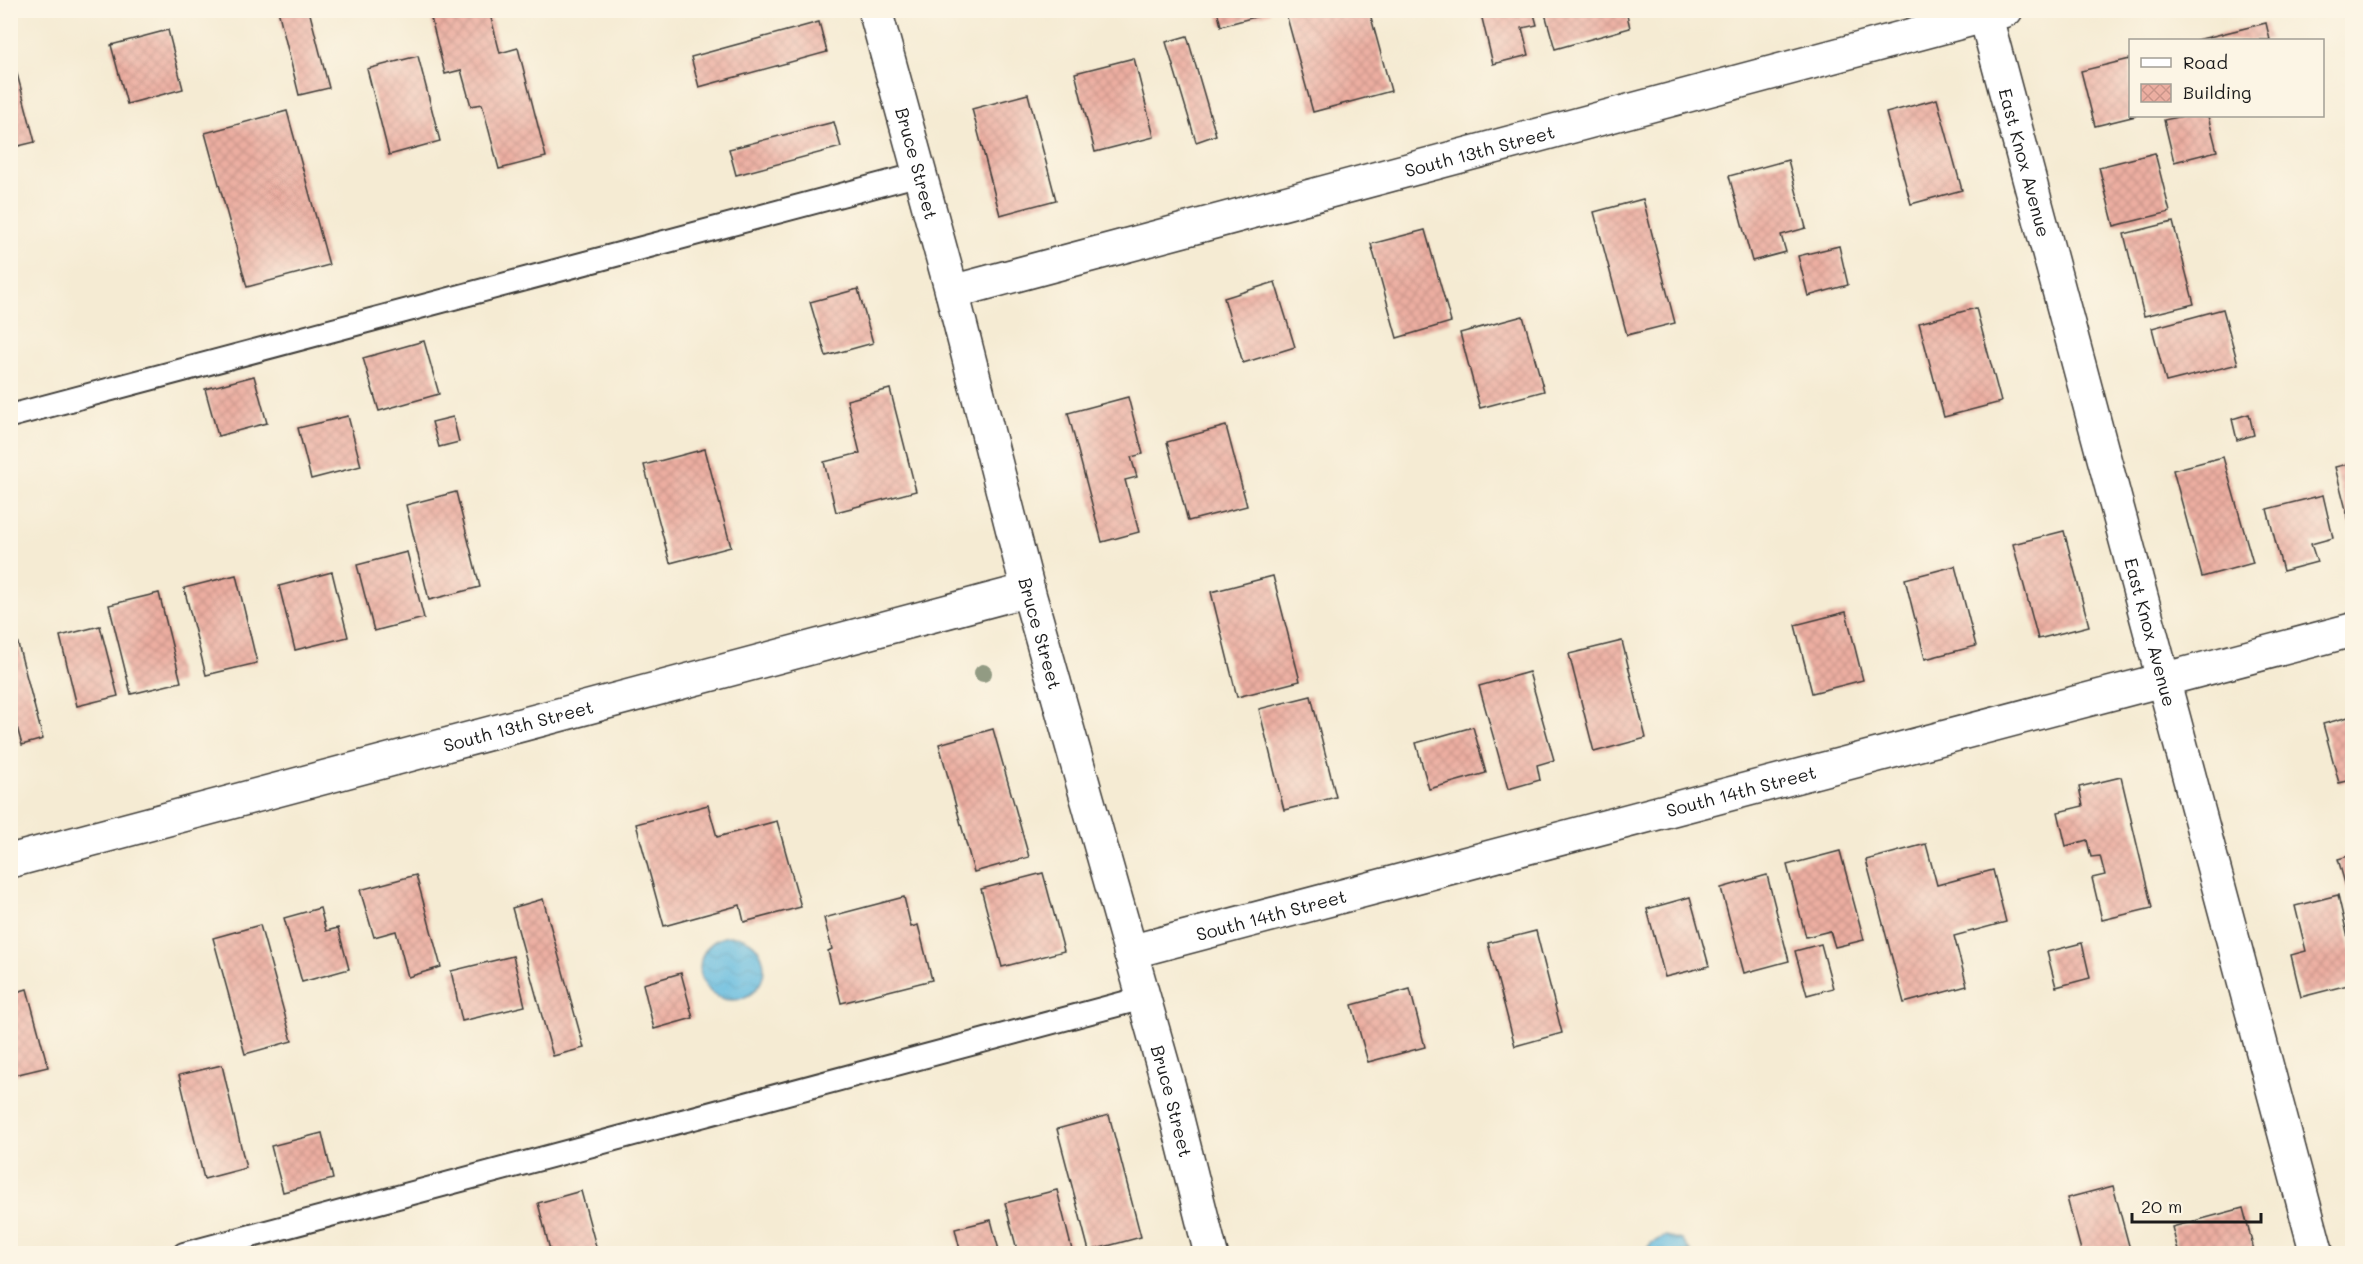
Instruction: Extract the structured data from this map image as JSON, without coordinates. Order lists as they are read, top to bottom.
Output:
{
  "streets": {
    "street": [
      "South 13th Street",
      "Bruce Street",
      "East Knox Avenue",
      "South 14th Street"
    ]
  },
  "crossings": [
    ["South 13th Street", "Bruce Street"],
    ["South 13th Street", "East Knox Avenue"],
    ["Bruce Street", "South 14th Street"],
    ["East Knox Avenue", "South 14th Street"]
  ],
  "legend": ["Road", "Building"],
  "scale_bar": "20 m"
}
